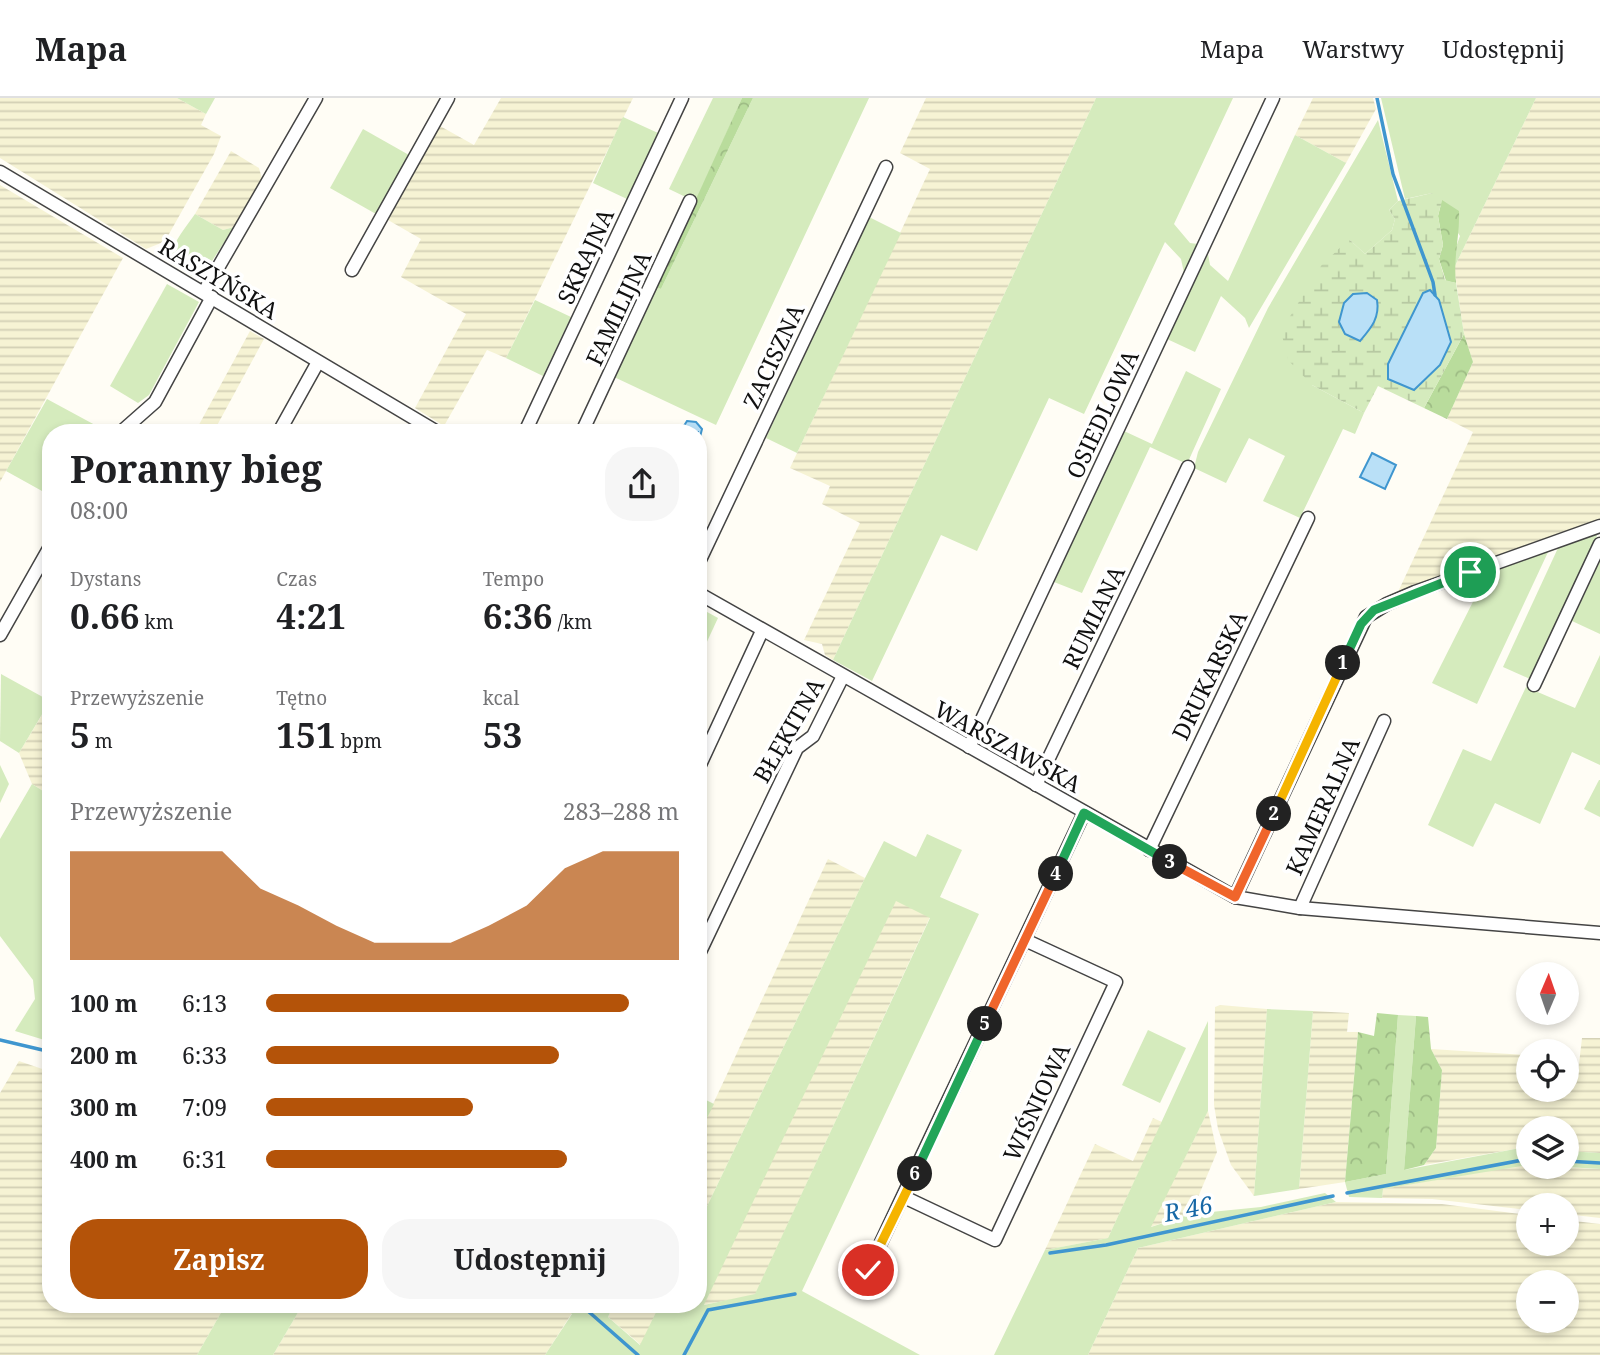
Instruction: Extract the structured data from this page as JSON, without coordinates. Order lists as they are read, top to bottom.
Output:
{
  "streets": {
    "street": [
      "SKRAJNA",
      "RASZYŃSKA",
      "FAMILIJNA",
      "ZACISZNA",
      "OSIEDLOWA",
      "RUMIANA",
      "DRUKARSKA",
      "BŁĘKITNA",
      "WARSZAWSKA",
      "KAMERALNA",
      "WIŚNIOWA"
    ]
  },
  "crossings": [
    ["OSIEDLOWA", "WARSZAWSKA"],
    ["RUMIANA", "WARSZAWSKA"],
    ["DRUKARSKA", "WARSZAWSKA"],
    ["BŁĘKITNA", "WARSZAWSKA"],
    ["WARSZAWSKA", "KAMERALNA"]
  ],
  "water": ["R 46"],
  "north": "top",
  "page": {
    "header": "Mapa",
    "nav": ["Mapa", "Warstwy", "Udostępnij"],
    "heading": ["Poranny bieg", "08:00"],
    "stats": [
      ["Dystans", "0.66 km"],
      ["Czas", "4:21"],
      ["Tempo", "6:36 /km"],
      ["Przewyższenie", "5 m"],
      ["Tętno", "151 bpm"],
      ["kcal", "53"]
    ],
    "pins": [
      "1",
      "2",
      "3",
      "4",
      "5",
      "6"
    ],
    "chart": ["Przewyższenie", "283–288 m"],
    "map_buttons": ["+", "−"],
    "list": [
      {
        "name": "100 m",
        "note": "6:13"
      },
      {
        "name": "200 m",
        "note": "6:33"
      },
      {
        "name": "300 m",
        "note": "7:09"
      },
      {
        "name": "400 m",
        "note": "6:31"
      }
    ],
    "buttons": ["Zapisz", "Udostępnij"]
  }
}
